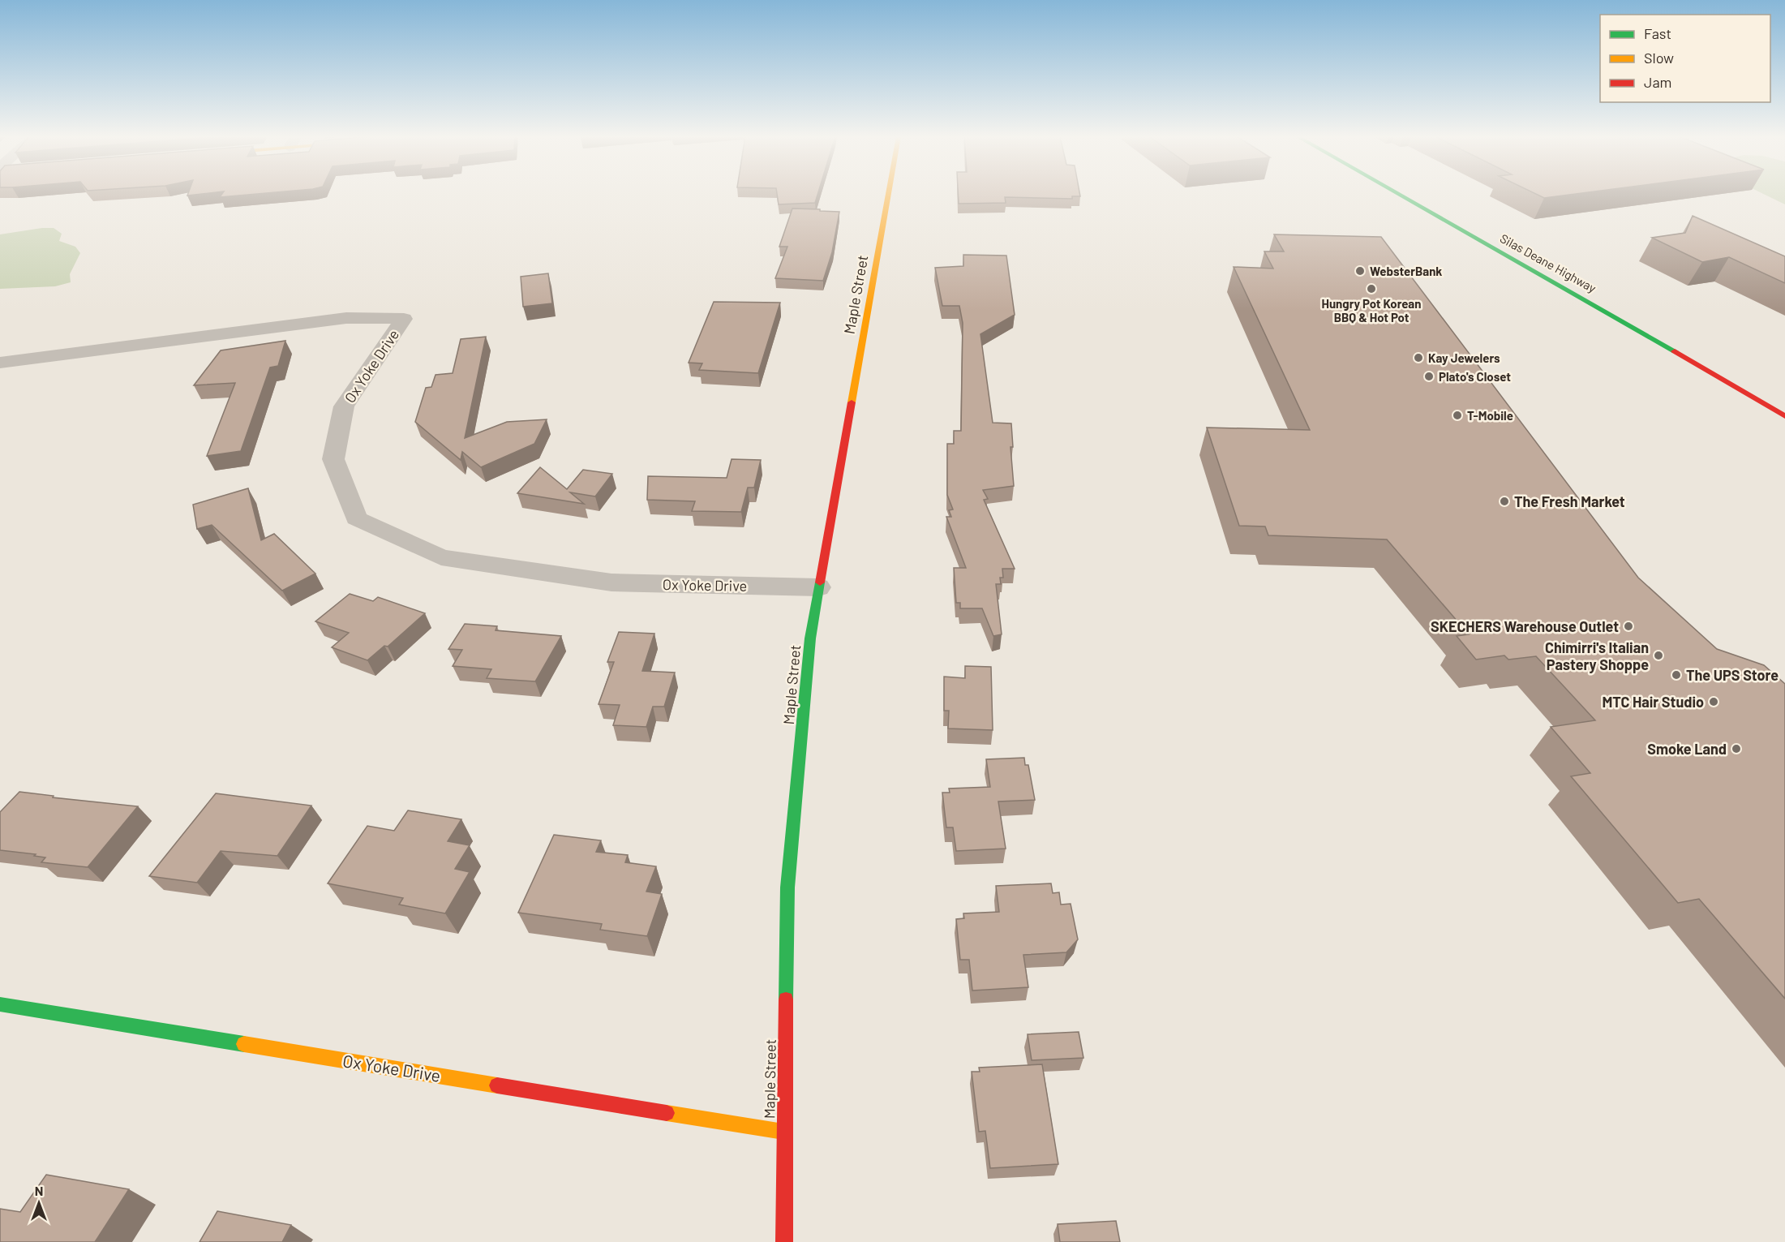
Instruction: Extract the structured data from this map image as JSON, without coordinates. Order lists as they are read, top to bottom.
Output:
{
  "streets": {
    "main road": ["Silas Deane Highway", "Maple Street", "Ox Yoke Drive"]
  },
  "crossings": [
    ["Maple Street", "Ox Yoke Drive"]
  ],
  "places": [
    "WebsterBank",
    "Hungry Pot Korean BBQ & Hot Pot",
    "Kay Jewelers",
    "Plato's Closet",
    "T-Mobile",
    "The Fresh Market",
    "SKECHERS Warehouse Outlet",
    "Chimirri's Italian Pastery Shoppe",
    "The UPS Store",
    "MTC Hair Studio",
    "Smoke Land"
  ],
  "legend": ["Fast", "Slow", "Jam"],
  "north": "top"
}
